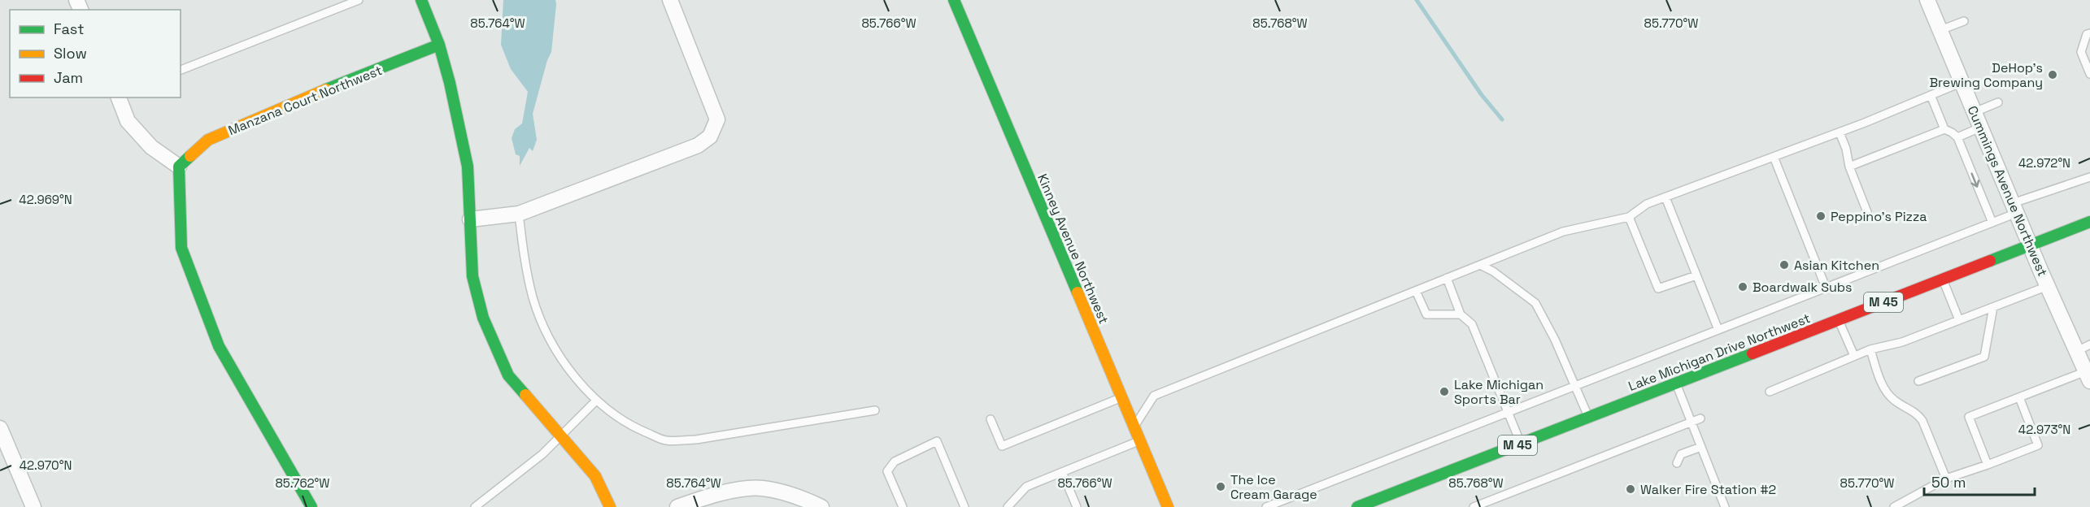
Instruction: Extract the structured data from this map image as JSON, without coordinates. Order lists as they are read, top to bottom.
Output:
{
  "streets": {
    "main road": [
      "Manzana Court Northwest",
      "Kinney Avenue Northwest",
      "M 45",
      "Lake Michigan Drive Northwest"
    ],
    "street": ["Cummings Avenue Northwest"]
  },
  "crossings": [
    ["Cummings Avenue Northwest", "Lake Michigan Drive Northwest"]
  ],
  "places": [
    "DeHop's Brewing Company",
    "Peppino's Pizza",
    "Asian Kitchen",
    "Boardwalk Subs",
    "Lake Michigan Sports Bar",
    "The Ice Cream Garage",
    "Walker Fire Station #2"
  ],
  "legend": ["Fast", "Slow", "Jam"],
  "scale_bar": "50 m",
  "coordinates": [
    "85.764°W",
    "85.766°W",
    "85.768°W",
    "85.770°W",
    "42.972°N",
    "42.969°N",
    "42.973°N",
    "42.970°N",
    "85.762°W"
  ]
}
